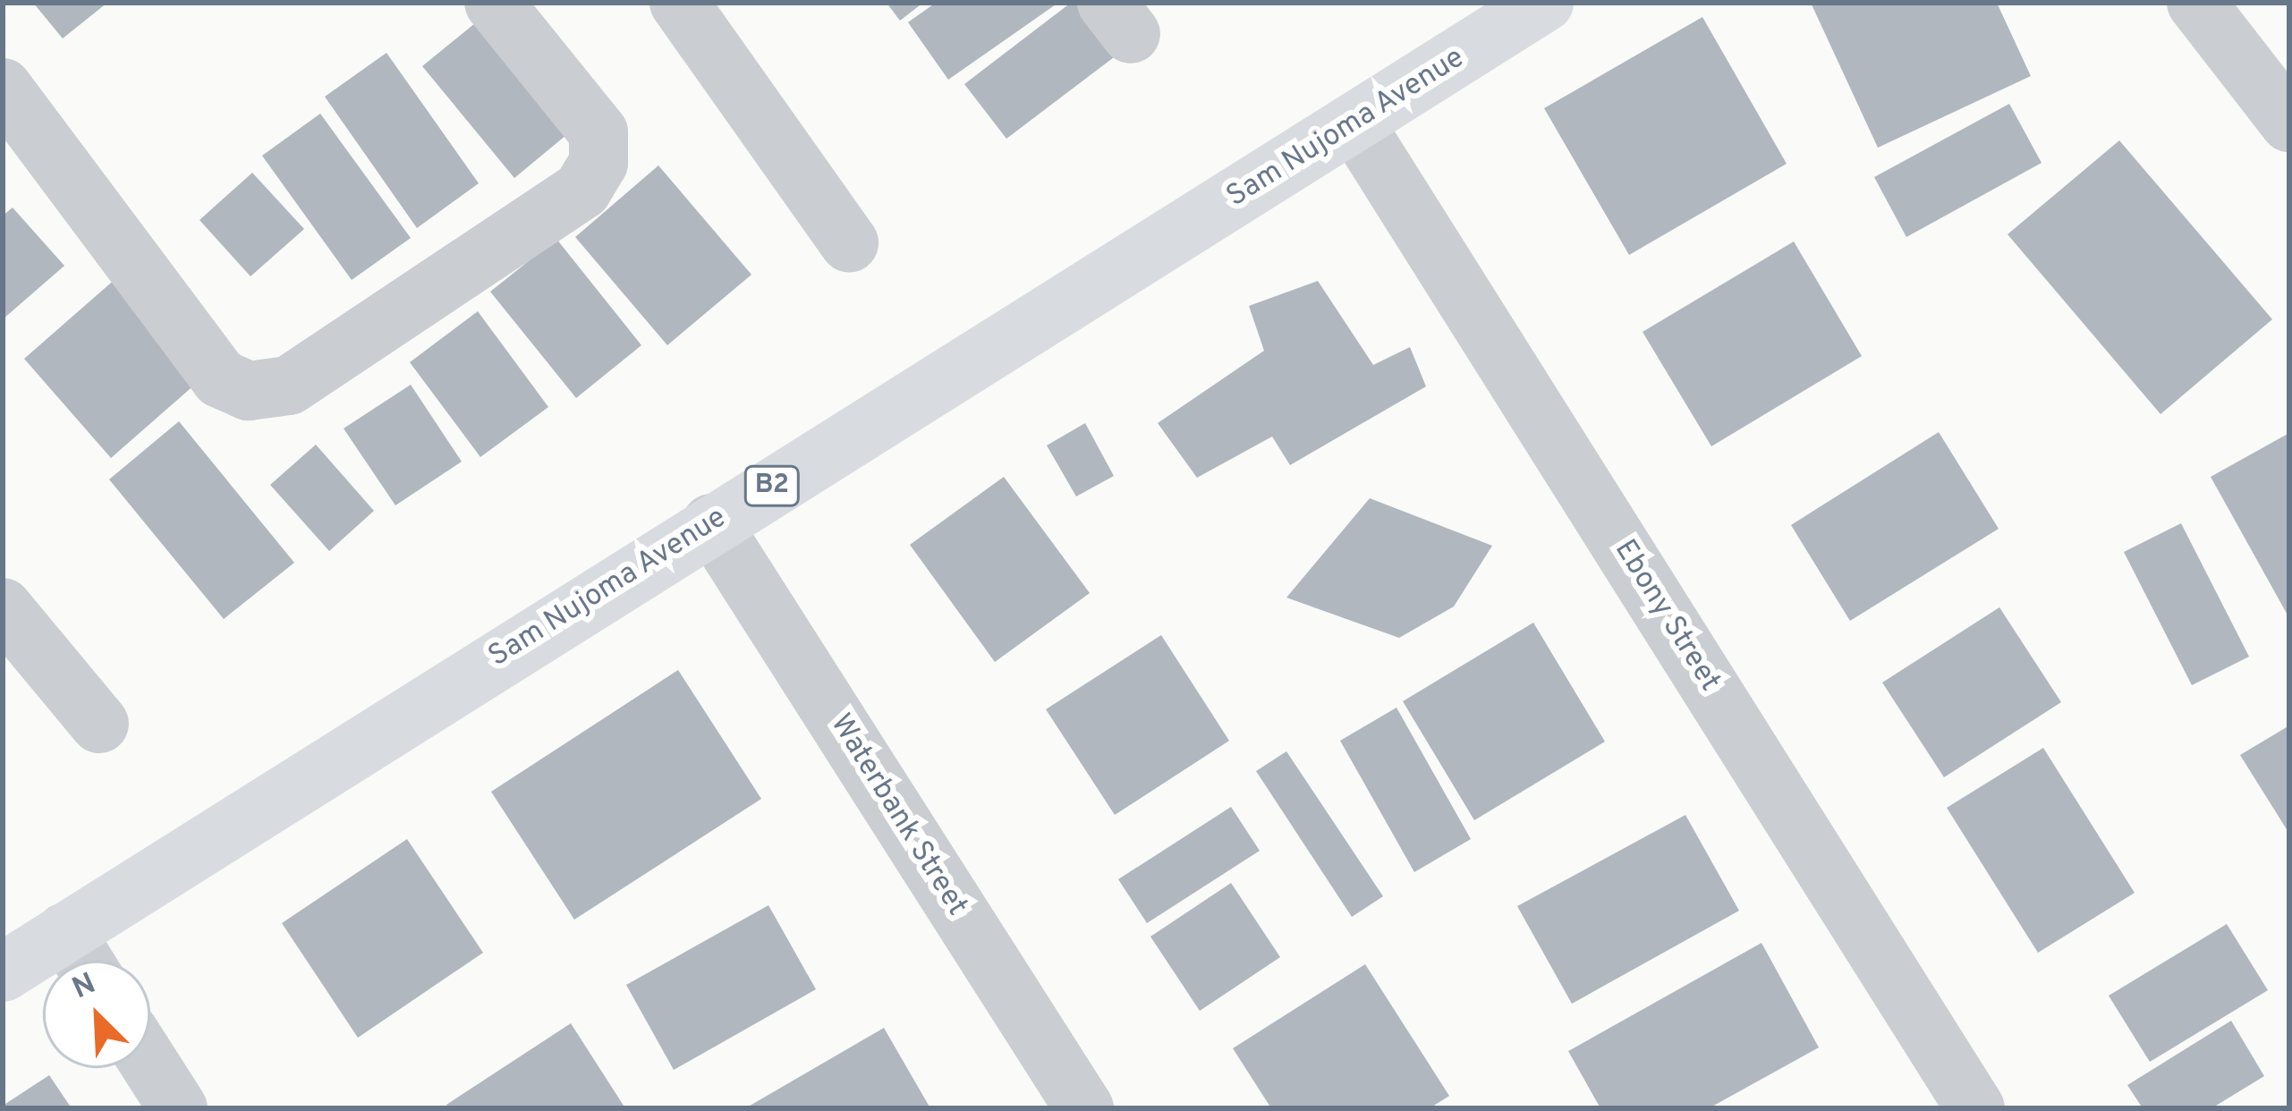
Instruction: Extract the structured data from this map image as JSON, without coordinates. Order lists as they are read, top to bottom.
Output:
{
  "streets": {
    "highway": ["Sam Nujoma Avenue", "B2"],
    "street": ["Ebony Street", "Waterbank Street"]
  },
  "crossings": [
    ["Sam Nujoma Avenue", "Ebony Street"],
    ["Sam Nujoma Avenue", "Waterbank Street"]
  ],
  "north": "top left"
}
